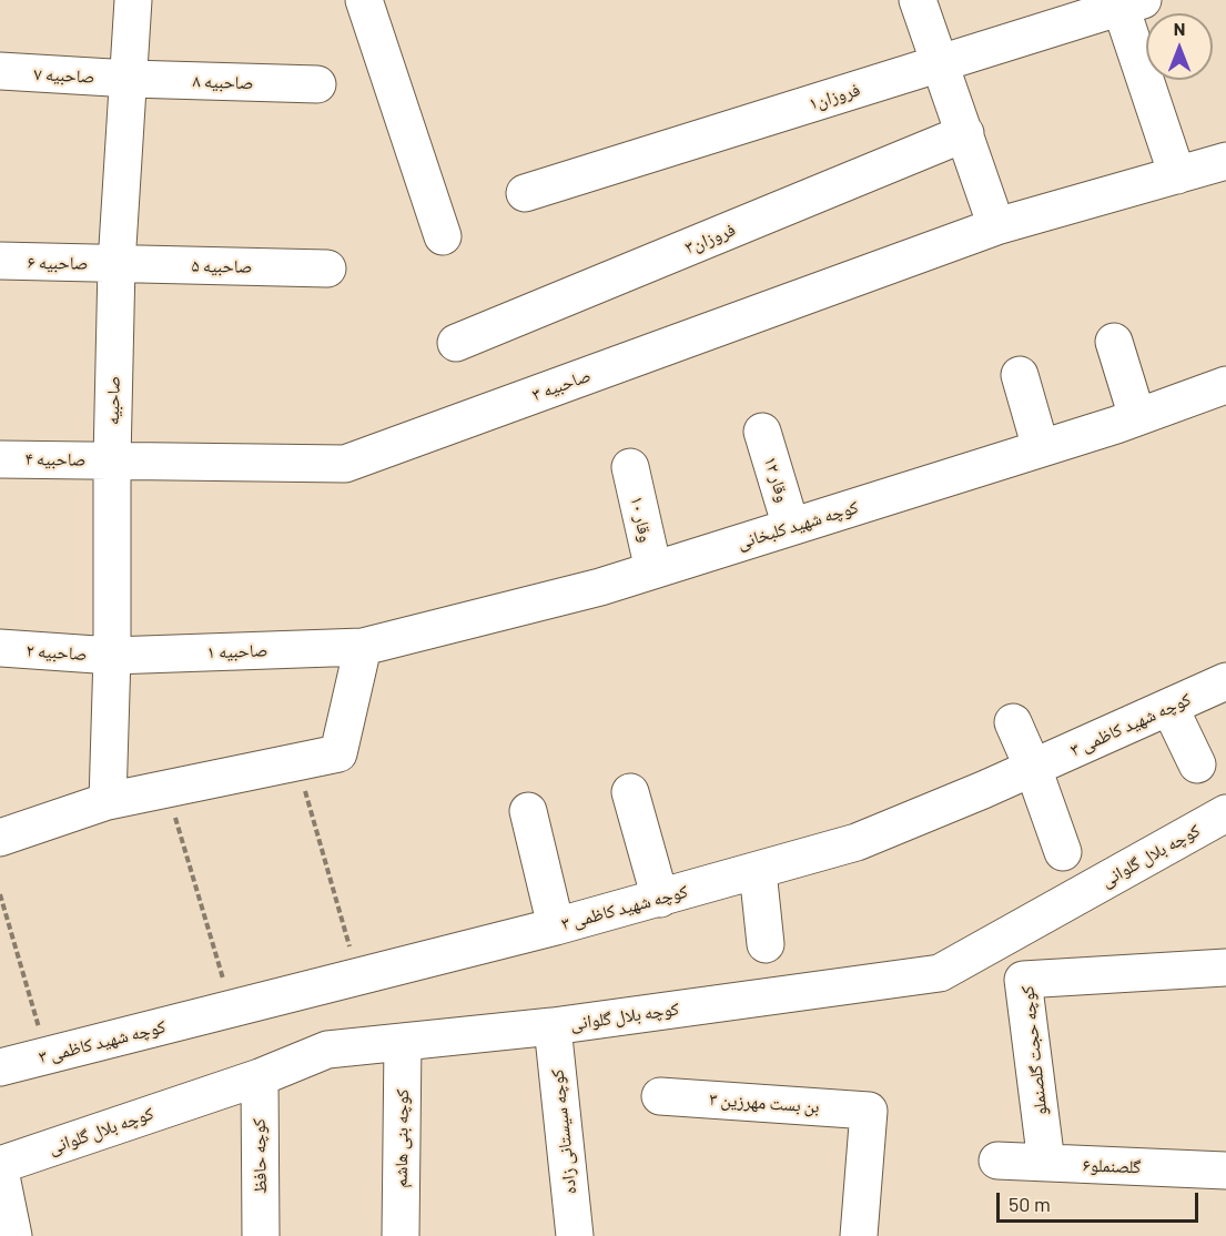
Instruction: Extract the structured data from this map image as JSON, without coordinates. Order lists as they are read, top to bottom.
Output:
{
  "streets": {
    "street": [
      "صاحبیه ۷",
      "صاحبیه ۸",
      "فروزان۱",
      "فروزان۳",
      "صاحبیه ۶",
      "صاحبیه ۵",
      "صاحبیه ۳",
      "صاحبیه",
      "صاحبیه ۴",
      "وقار ۱۲",
      "وقار ۱۰",
      "کوچه شهید کلبخانی",
      "صاحبیه ۱",
      "صاحبیه ۲",
      "کوچه شهید کاظمی ۳",
      "کوچه بلال گلوانی",
      "کوچه حجت گلصنملو",
      "بن بست مهرزین ۳",
      "کوچه سیستانی زاده",
      "کوچه بنی هاشم",
      "کوچه حافظ",
      "گلصنملو۶"
    ]
  },
  "crossings": [
    ["صاحبیه ۷", "صاحبیه ۸"],
    ["صاحبیه ۷", "صاحبیه"],
    ["صاحبیه ۸", "صاحبیه"],
    ["صاحبیه ۶", "صاحبیه ۵"],
    ["صاحبیه ۶", "صاحبیه"],
    ["صاحبیه ۵", "صاحبیه"],
    ["صاحبیه ۳", "صاحبیه"],
    ["صاحبیه ۳", "صاحبیه ۴"],
    ["صاحبیه", "صاحبیه ۴"],
    ["صاحبیه", "صاحبیه ۱"],
    ["صاحبیه", "صاحبیه ۲"],
    ["وقار ۱۲", "کوچه شهید کلبخانی"],
    ["وقار ۱۰", "کوچه شهید کلبخانی"],
    ["کوچه شهید کلبخانی", "صاحبیه ۱"],
    ["صاحبیه ۱", "صاحبیه ۲"],
    ["کوچه بلال گلوانی", "کوچه سیستانی زاده"],
    ["کوچه بلال گلوانی", "کوچه بنی هاشم"],
    ["کوچه بلال گلوانی", "کوچه حافظ"],
    ["کوچه حجت گلصنملو", "گلصنملو۶"]
  ],
  "scale_bar": "50 m",
  "north": "top"
}
